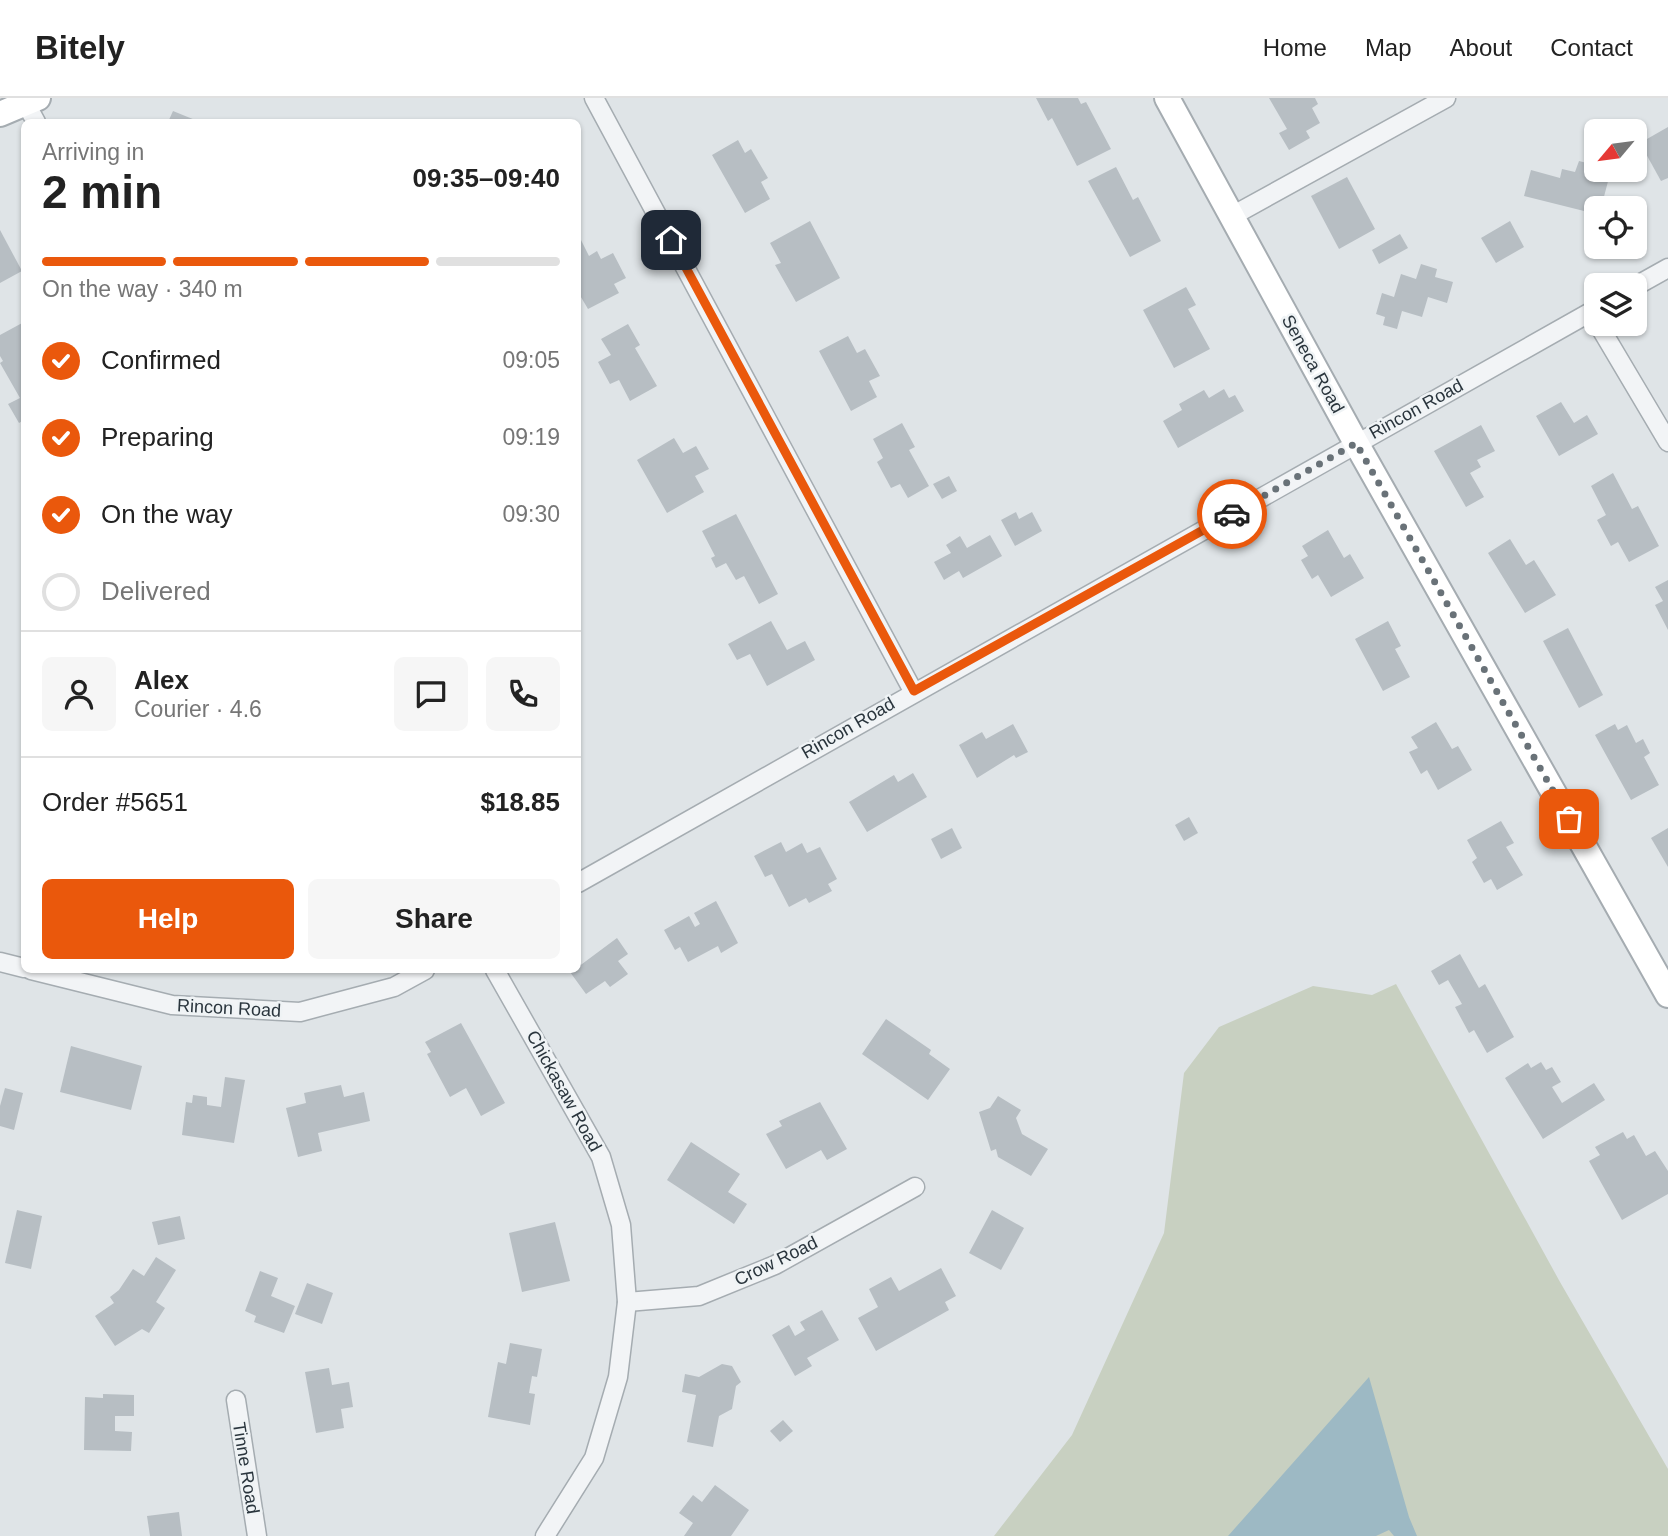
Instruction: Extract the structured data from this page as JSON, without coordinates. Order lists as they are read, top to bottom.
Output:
{
  "streets": {
    "street": [
      "Seneca Road",
      "Rincon Road",
      "Chickasaw Road",
      "Crow Road",
      "Tinne Road"
    ]
  },
  "crossings": [
    ["Seneca Road", "Rincon Road"],
    ["Chickasaw Road", "Crow Road"]
  ],
  "north": "bottom left",
  "page": {
    "header": "Bitely",
    "nav": [
      "Home",
      "Map",
      "About",
      "Contact"
    ],
    "heading": ["2 min", "Arriving in", "09:35–09:40"],
    "panel": [
      "Alex",
      "Courier · 4.6",
      "Order #5651",
      "$18.85"
    ],
    "bar": "On the way · 340 m",
    "list": [
      ["Confirmed", "09:05"],
      ["Preparing", "09:19"],
      ["On the way", "09:30"],
      "Delivered"
    ],
    "buttons": ["Help", "Share"]
  }
}
